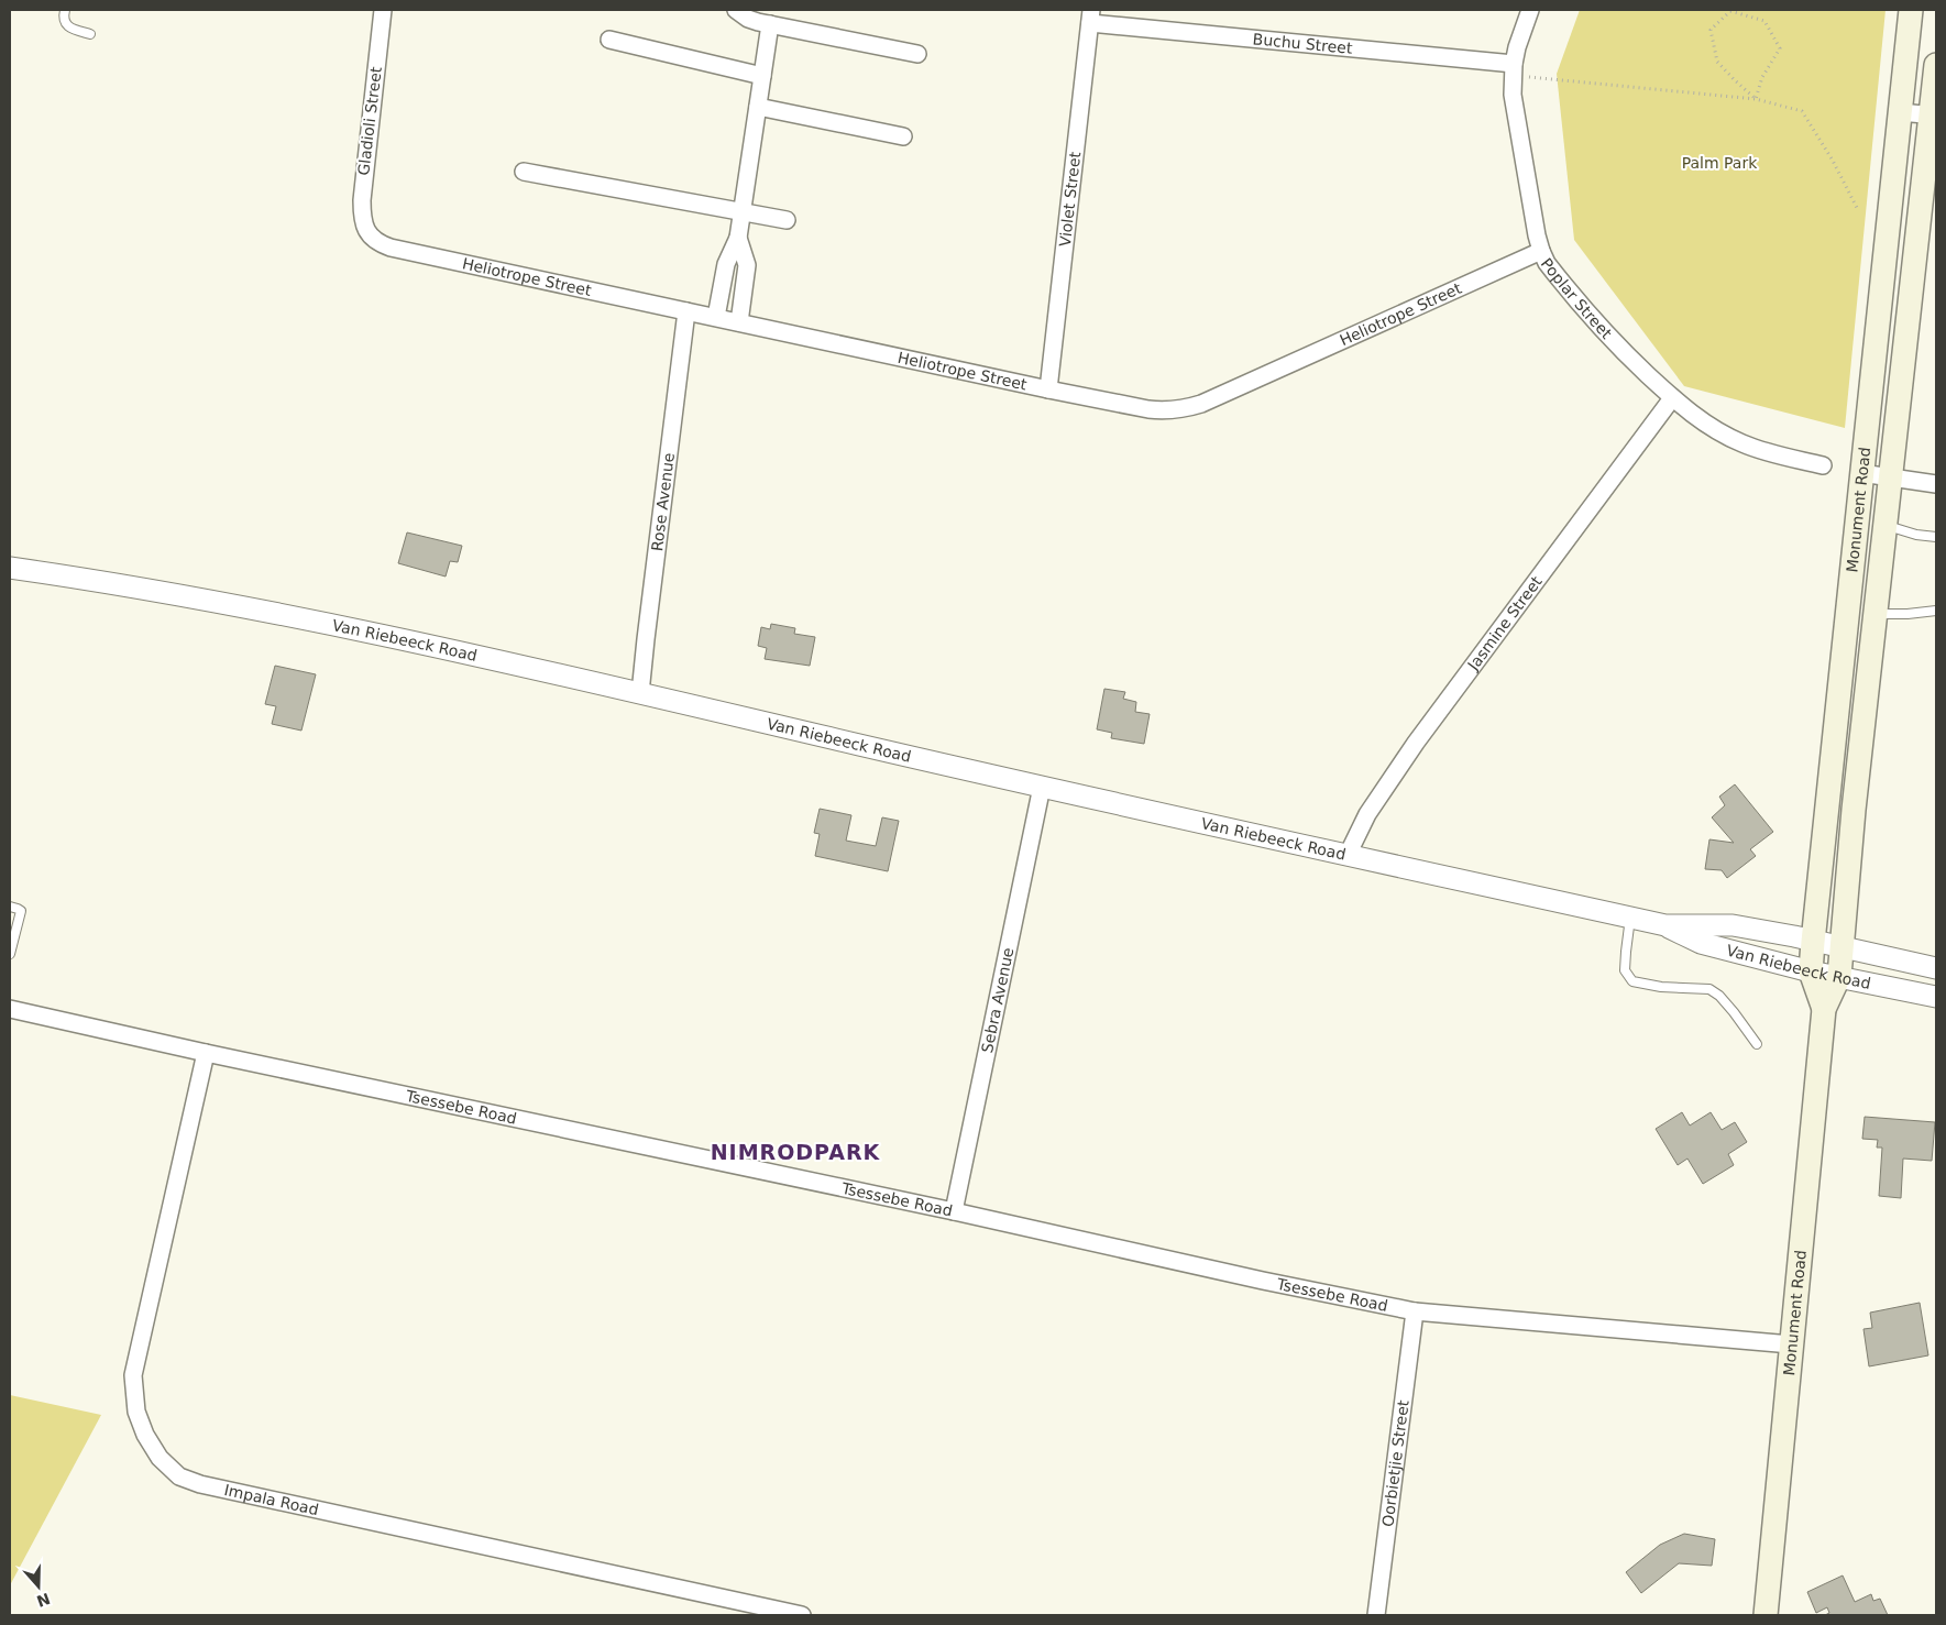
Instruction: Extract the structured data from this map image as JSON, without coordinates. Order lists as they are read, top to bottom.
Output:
{
  "streets": {
    "main road": ["Monument Road"],
    "street": [
      "Buchu Street",
      "Gladioli Street",
      "Violet Street",
      "Heliotrope Street",
      "Poplar Street",
      "Rose Avenue",
      "Jasmine Street",
      "Van Riebeeck Road",
      "Sebra Avenue",
      "Tsessebe Road",
      "Oorbietjie Street",
      "Impala Road"
    ]
  },
  "crossings": [
    ["Buchu Street", "Violet Street"],
    ["Buchu Street", "Poplar Street"],
    ["Gladioli Street", "Heliotrope Street"],
    ["Violet Street", "Heliotrope Street"],
    ["Heliotrope Street", "Poplar Street"],
    ["Heliotrope Street", "Rose Avenue"],
    ["Poplar Street", "Jasmine Street"],
    ["Rose Avenue", "Van Riebeeck Road"],
    ["Monument Road", "Van Riebeeck Road"],
    ["Monument Road", "Tsessebe Road"],
    ["Jasmine Street", "Van Riebeeck Road"],
    ["Van Riebeeck Road", "Sebra Avenue"],
    ["Sebra Avenue", "Tsessebe Road"],
    ["Tsessebe Road", "Oorbietjie Street"],
    ["Tsessebe Road", "Impala Road"]
  ],
  "districts": ["NIMRODPARK"],
  "parks": ["Palm Park"],
  "north": "bottom"
}
